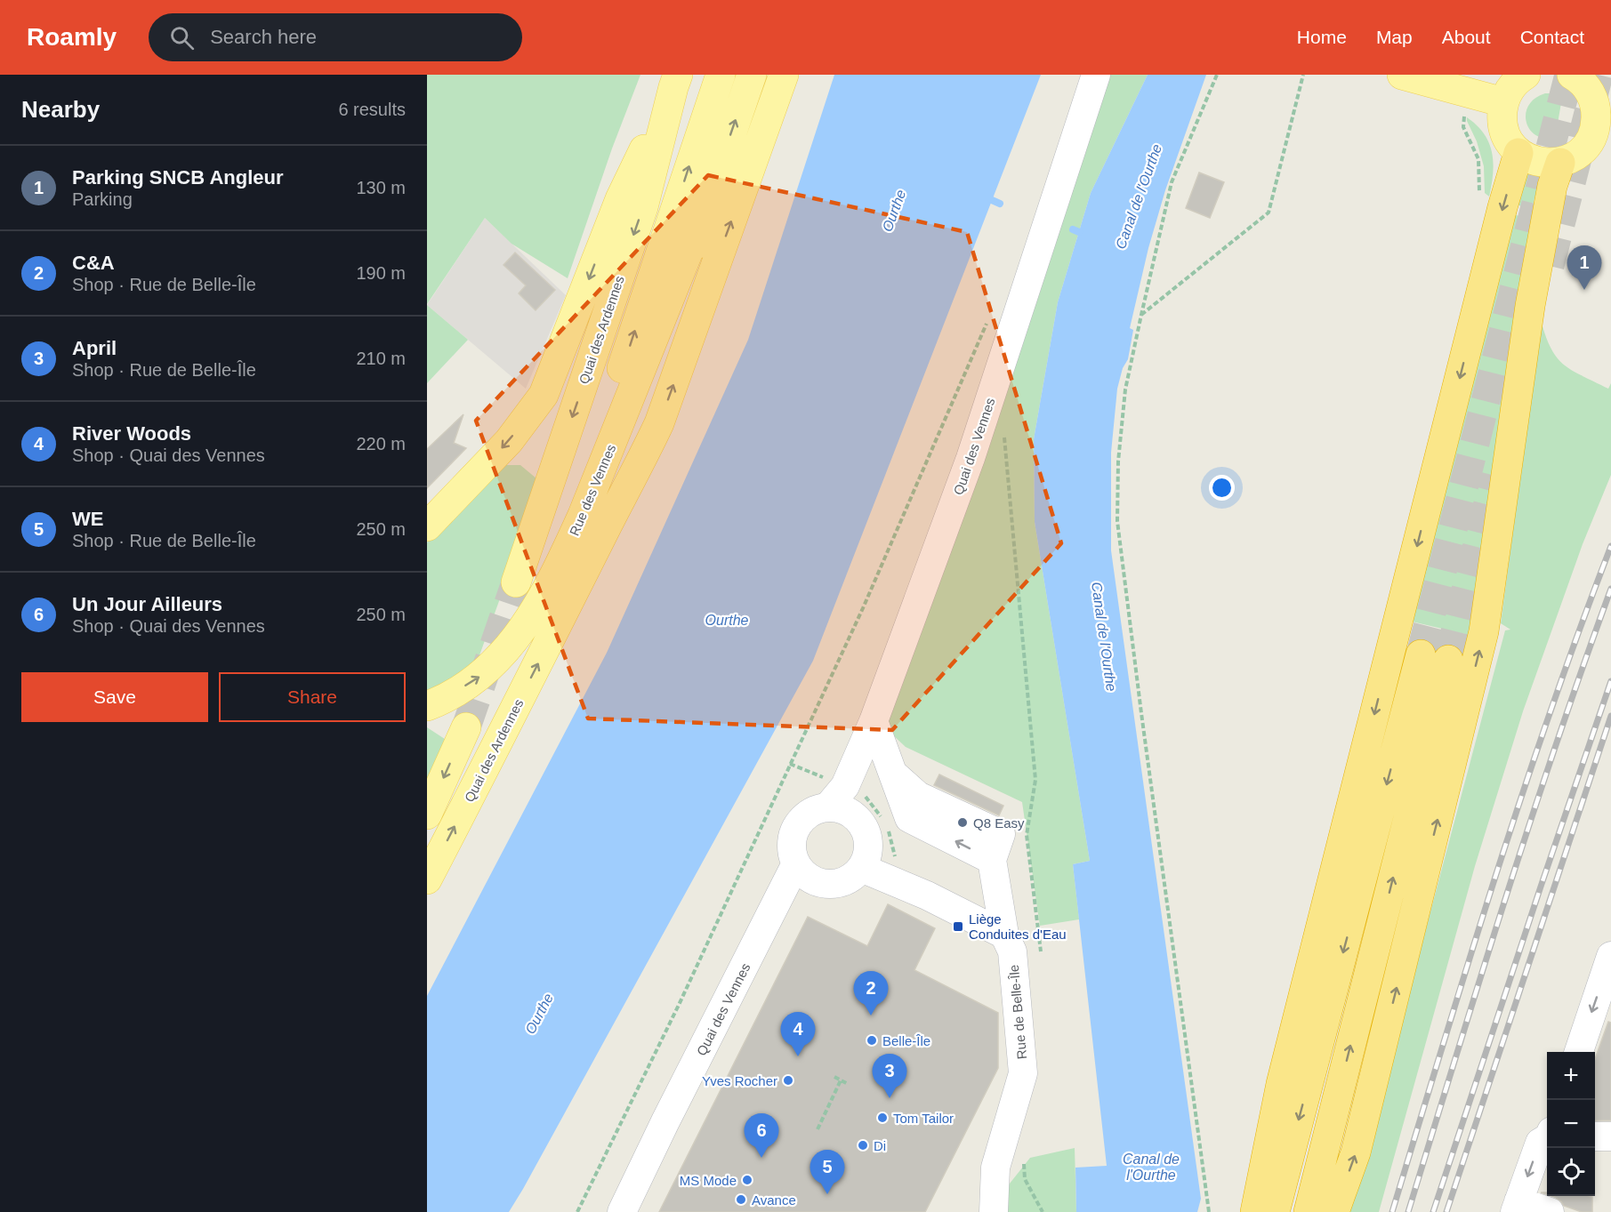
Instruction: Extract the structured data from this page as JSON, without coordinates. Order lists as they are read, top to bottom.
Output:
{
  "streets": {
    "main road": ["Quai des Ardennes", "Rue des Vennes"],
    "street": ["Quai des Vennes", "Rue de Belle-Île"]
  },
  "crossings": [
    ["Quai des Ardennes", "Rue des Vennes"],
    ["Quai des Vennes", "Rue de Belle-Île"]
  ],
  "one_way": ["Rue de Belle-Île"],
  "water": ["Canal de l'Ourthe", "Ourthe"],
  "places": {
    "other": [
      "Q8 Easy",
      "Belle-Île",
      "Yves Rocher",
      "Tom Tailor",
      "Di",
      "MS Mode",
      "Avance"
    ],
    "transit": ["Liège Conduites d'Eau"]
  },
  "page": {
    "header": "Roamly",
    "search": "Search here",
    "nav": [
      "Home",
      "Map",
      "About",
      "Contact"
    ],
    "heading": ["Nearby", "6 results"],
    "list": [
      {
        "mark": "1",
        "name": "Parking SNCB Angleur",
        "note": "Parking",
        "value": "130 m"
      },
      {
        "mark": "2",
        "name": "C&A",
        "note": "Shop · Rue de Belle-Île",
        "value": "190 m"
      },
      {
        "mark": "3",
        "name": "April",
        "note": "Shop · Rue de Belle-Île",
        "value": "210 m"
      },
      {
        "mark": "4",
        "name": "River Woods",
        "note": "Shop · Quai des Vennes",
        "value": "220 m"
      },
      {
        "mark": "5",
        "name": "WE",
        "note": "Shop · Rue de Belle-Île",
        "value": "250 m"
      },
      {
        "mark": "6",
        "name": "Un Jour Ailleurs",
        "note": "Shop · Quai des Vennes",
        "value": "250 m"
      }
    ],
    "pins": [
      "1",
      "2",
      "4",
      "3",
      "6",
      "5"
    ],
    "buttons": ["Save", "Share"],
    "map_buttons": ["+", "−"]
  }
}
